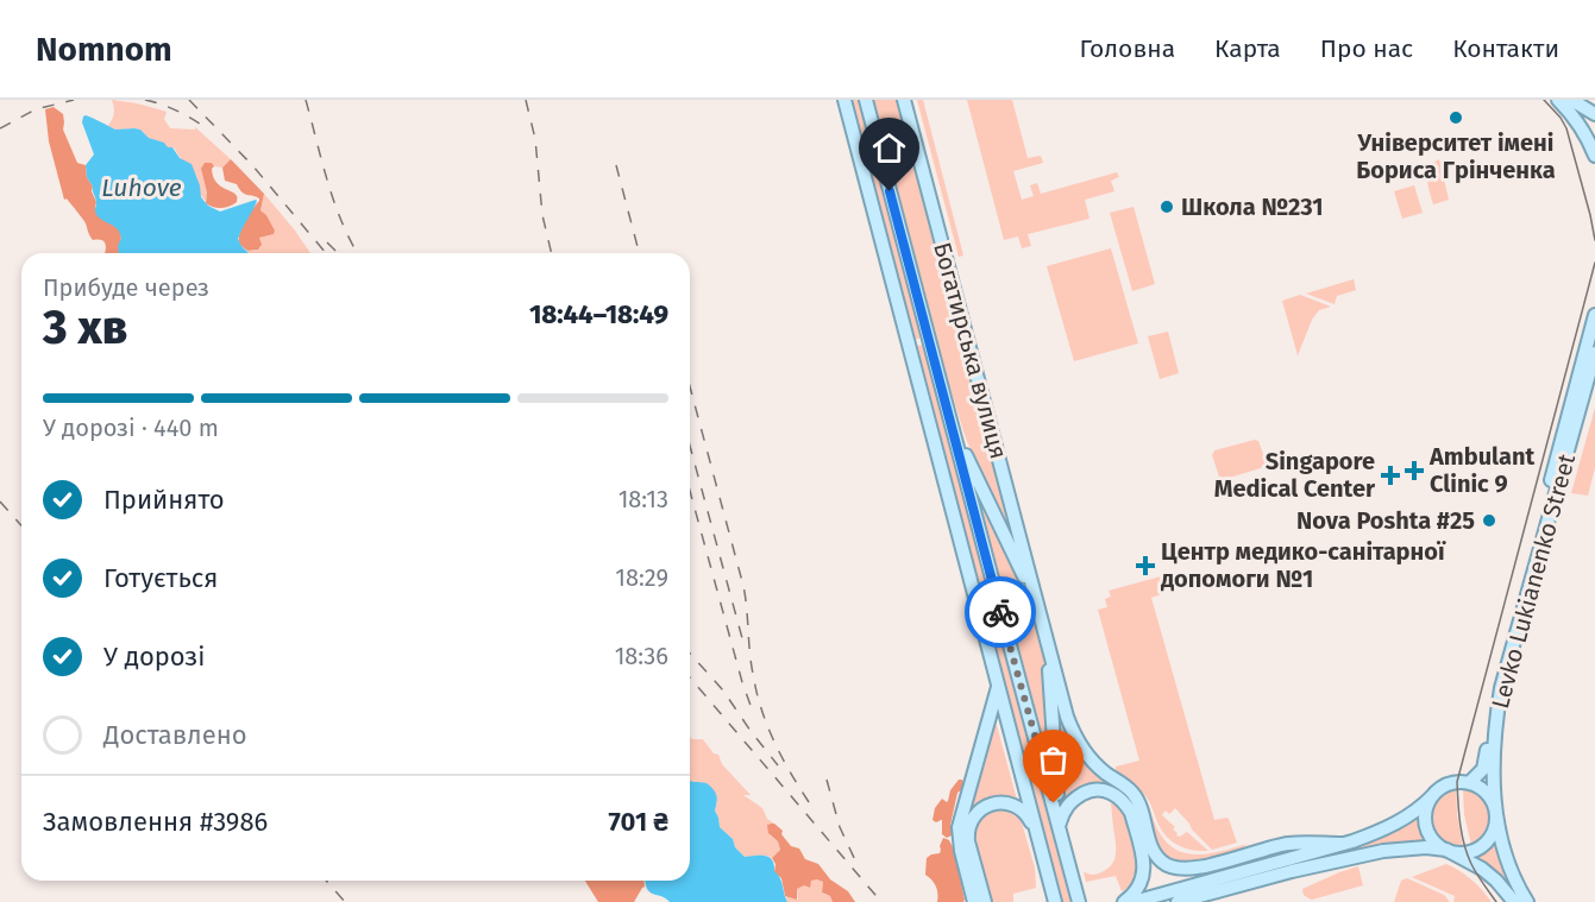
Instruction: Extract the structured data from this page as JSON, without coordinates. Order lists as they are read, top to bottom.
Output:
{
  "streets": {
    "main road": ["Богатирська вулиця", "Levko Lukianenko Street"]
  },
  "water": ["Luhove"],
  "places": {
    "other": ["Університет імені Бориса Грінченка", "Школа №231", "Nova Poshta #25"],
    "health": ["Ambulant Clinic 9", "Singapore Medical Center", "Центр медико-санітарної допомоги №1"]
  },
  "page": {
    "header": "Nomnom",
    "nav": [
      "Головна",
      "Карта",
      "Про нас",
      "Контакти"
    ],
    "heading": ["3 хв", "Прибуде через", "18:44–18:49"],
    "panel": ["Замовлення #3986", "701 ₴"],
    "bar": "У дорозі · 440 m",
    "list": [
      ["Прийнято", "18:13"],
      ["Готується", "18:29"],
      ["У дорозі", "18:36"],
      "Доставлено"
    ]
  }
}
